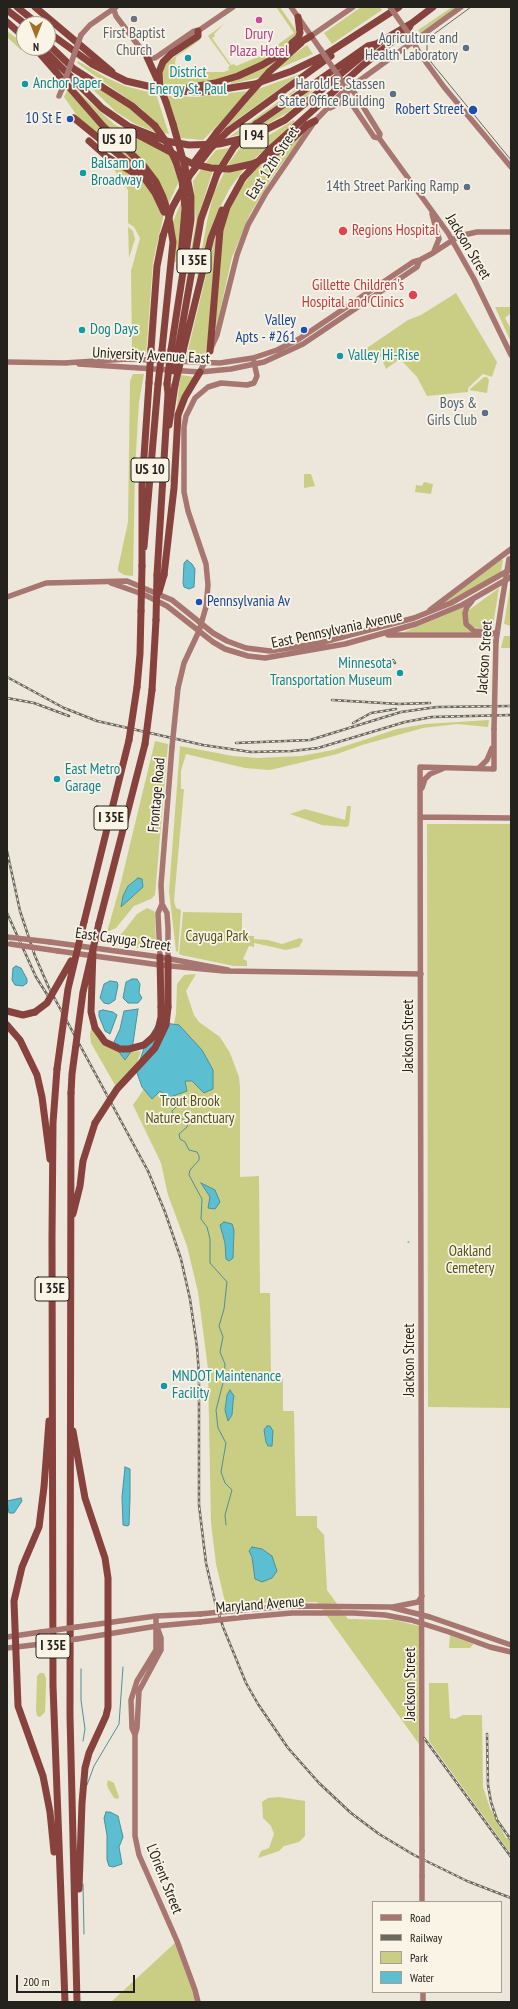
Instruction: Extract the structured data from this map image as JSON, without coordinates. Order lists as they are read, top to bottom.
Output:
{
  "streets": {
    "highway": ["I 94", "US 10", "I 35E"],
    "main road": [
      "East 12th Street",
      "Jackson Street",
      "University Avenue East",
      "East Pennsylvania Avenue",
      "Frontage Road",
      "East Cayuga Street",
      "Maryland Avenue",
      "L'Orient Street"
    ]
  },
  "crossings": [
    ["I 94", "I 35E"],
    ["US 10", "I 35E"],
    ["East 12th Street", "Jackson Street"],
    ["East 12th Street", "University Avenue East"],
    ["Jackson Street", "University Avenue East"],
    ["Jackson Street", "East Cayuga Street"],
    ["Jackson Street", "Maryland Avenue"],
    ["University Avenue East", "Frontage Road"],
    ["East Pennsylvania Avenue", "Frontage Road"],
    ["Frontage Road", "East Cayuga Street"],
    ["Maryland Avenue", "L'Orient Street"]
  ],
  "parks": ["Cayuga Park", "Trout Brook Nature Sanctuary", "Oakland Cemetery"],
  "places": [
    "First Baptist Church",
    "Drury Plaza Hotel",
    "Agriculture and Health Laboratory",
    "District Energy St. Paul",
    "Anchor Paper",
    "Harold E. Stassen State Office Building",
    "Robert Street",
    "10 St E",
    "Balsam on Broadway",
    "14th Street Parking Ramp",
    "Regions Hospital",
    "Gillette Children's Hospital and Clinics",
    "Dog Days",
    "Valley Apts - #261",
    "Valley Hi-Rise",
    "Boys & Girls Club",
    "Pennsylvania Av",
    "Minnesota Transportation Museum",
    "East Metro Garage",
    "MNDOT Maintenance Facility"
  ],
  "legend": [
    "Road",
    "Railway",
    "Park",
    "Water"
  ],
  "scale_bar": "200 m",
  "north": "bottom"
}
